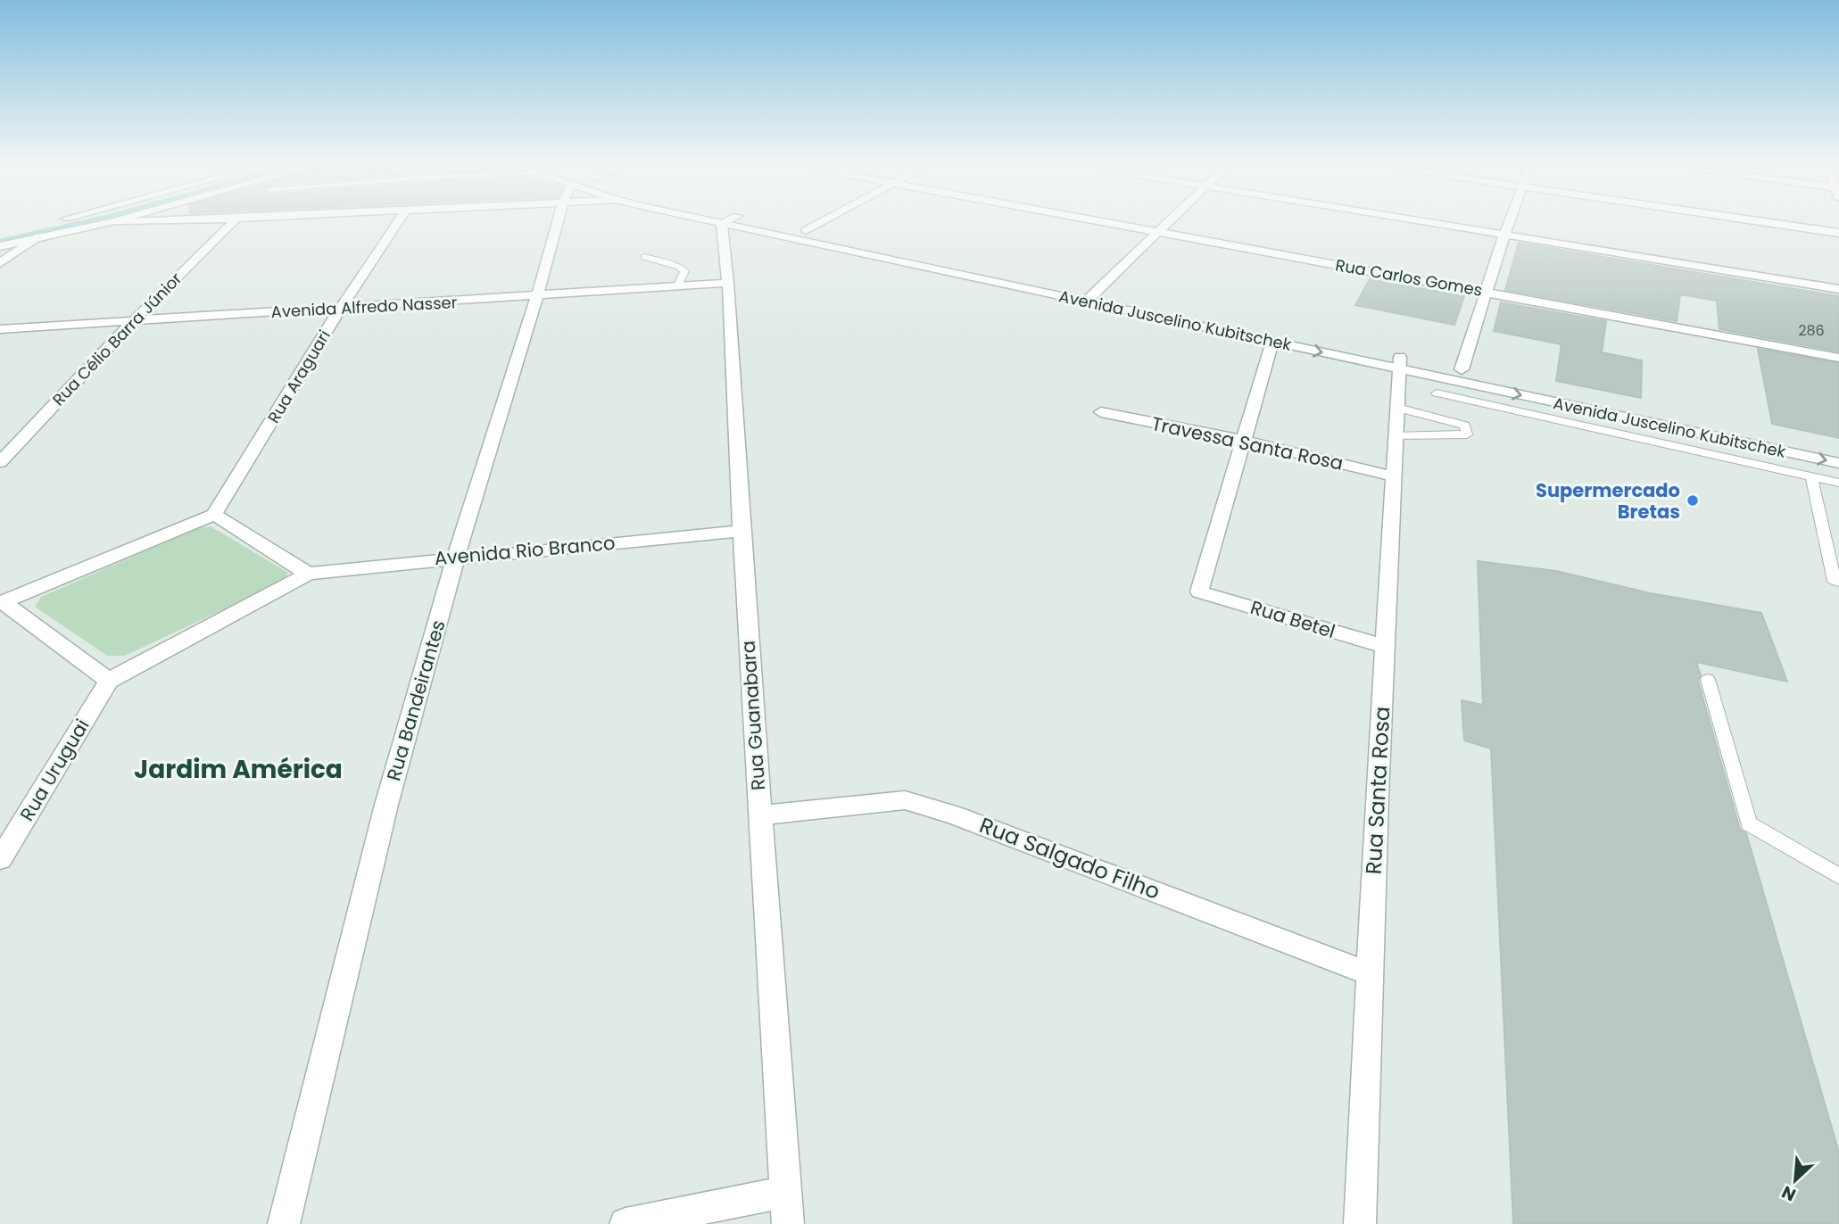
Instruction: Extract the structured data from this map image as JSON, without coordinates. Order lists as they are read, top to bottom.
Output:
{
  "streets": {
    "street": [
      "Rua Carlos Gomes",
      "Avenida Alfredo Nasser",
      "Avenida Juscelino Kubitschek",
      "Rua Célio Barra Júnior",
      "Rua Araguari",
      "Travessa Santa Rosa",
      "Avenida Rio Branco",
      "Rua Betel",
      "Rua Bandeirantes",
      "Rua Guanabara",
      "Rua Uruguai",
      "Rua Santa Rosa",
      "Rua Salgado Filho"
    ]
  },
  "crossings": [
    ["Avenida Alfredo Nasser", "Rua Célio Barra Júnior"],
    ["Avenida Alfredo Nasser", "Rua Araguari"],
    ["Avenida Alfredo Nasser", "Rua Bandeirantes"],
    ["Avenida Alfredo Nasser", "Rua Guanabara"],
    ["Avenida Juscelino Kubitschek", "Rua Santa Rosa"],
    ["Travessa Santa Rosa", "Rua Betel"],
    ["Travessa Santa Rosa", "Rua Santa Rosa"],
    ["Avenida Rio Branco", "Rua Bandeirantes"],
    ["Avenida Rio Branco", "Rua Guanabara"],
    ["Rua Betel", "Rua Santa Rosa"],
    ["Rua Guanabara", "Rua Salgado Filho"],
    ["Rua Santa Rosa", "Rua Salgado Filho"]
  ],
  "districts": ["Jardim América"],
  "places": ["Supermercado Bretas"],
  "house_numbers": ["286"],
  "north": "bottom left"
}
